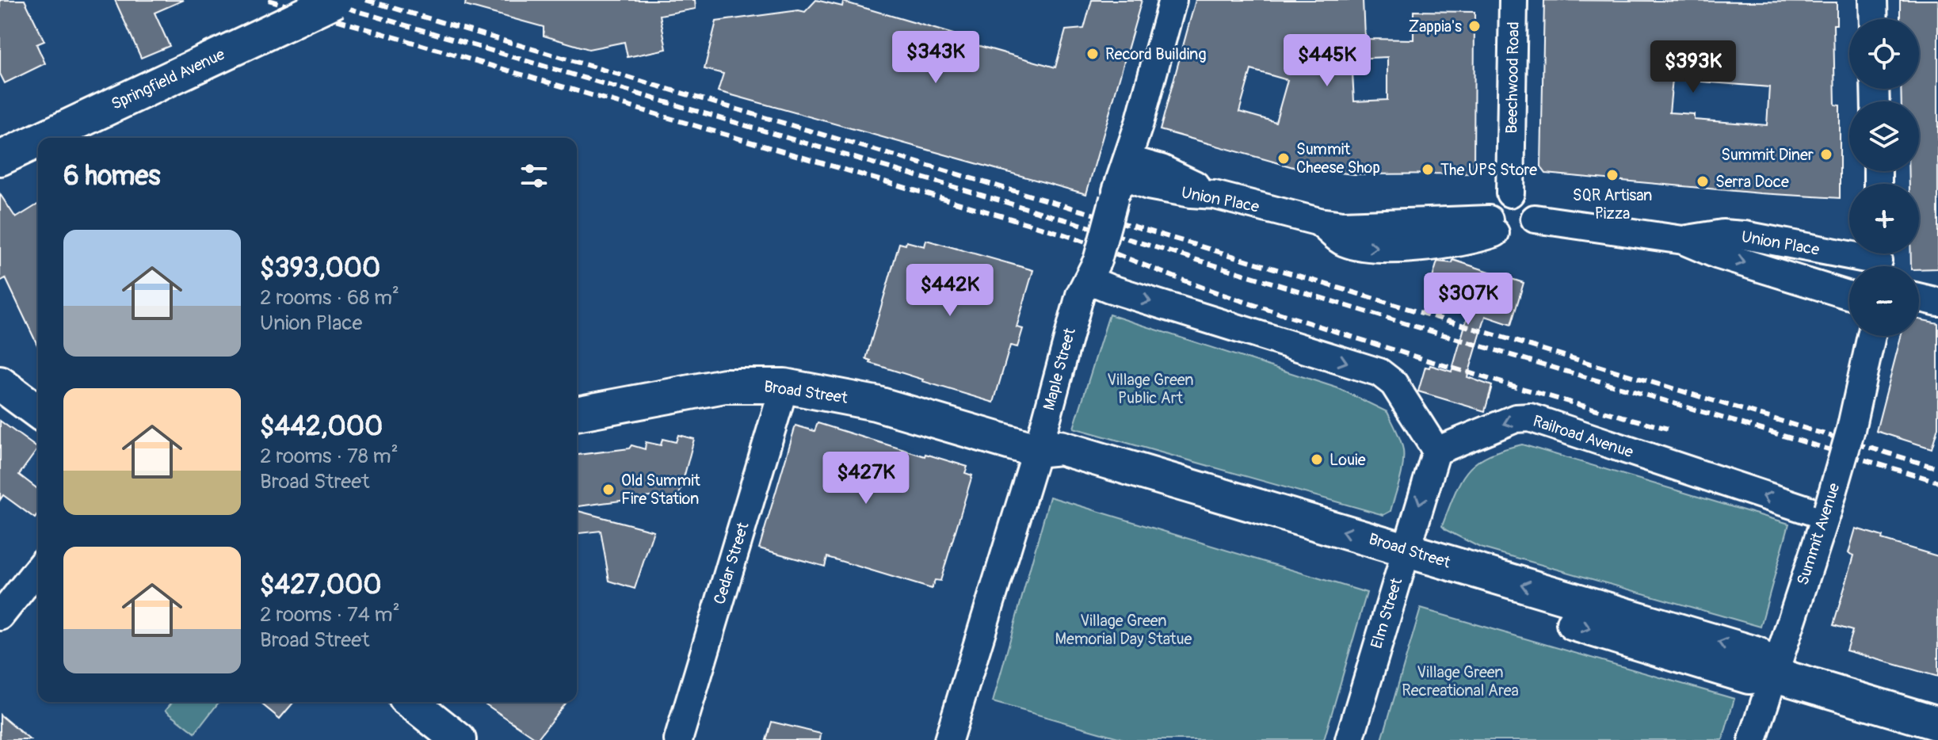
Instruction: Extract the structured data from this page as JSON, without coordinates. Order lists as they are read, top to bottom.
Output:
{
  "streets": {
    "main road": ["Springfield Avenue", "Broad Street"],
    "street": [
      "Beechwood Road",
      "Union Place",
      "Maple Street",
      "Railroad Avenue",
      "Summit Avenue",
      "Cedar Street",
      "Elm Street"
    ]
  },
  "crossings": [
    ["Beechwood Road", "Union Place"],
    ["Union Place", "Maple Street"],
    ["Maple Street", "Broad Street"],
    ["Broad Street", "Summit Avenue"],
    ["Broad Street", "Cedar Street"],
    ["Broad Street", "Elm Street"],
    ["Railroad Avenue", "Summit Avenue"],
    ["Railroad Avenue", "Elm Street"]
  ],
  "one_way": ["Railroad Avenue", "Elm Street"],
  "parks": ["Village Green Public Art", "Village Green Memorial Day Statue", "Village Green Recreational Area"],
  "places": [
    "Zappia's",
    "Record Building",
    "Summit Diner",
    "Summit Cheese Shop",
    "The UPS Store",
    "SQR Artisan Pizza",
    "Serra Doce",
    "Louie",
    "Old Summit Fire Station"
  ],
  "page": {
    "map_buttons": ["+", "−"],
    "price": [
      "$343K",
      "$445K",
      "$393K",
      "$442K",
      "$307K",
      "$427K"
    ],
    "heading": "6 homes",
    "list": [
      {
        "name": "$393,000",
        "note": "2 rooms · 68 m² · Union Place"
      },
      {
        "name": "$442,000",
        "note": "2 rooms · 78 m² · Broad Street"
      },
      {
        "name": "$427,000",
        "note": "2 rooms · 74 m² · Broad Street"
      }
    ]
  }
}
